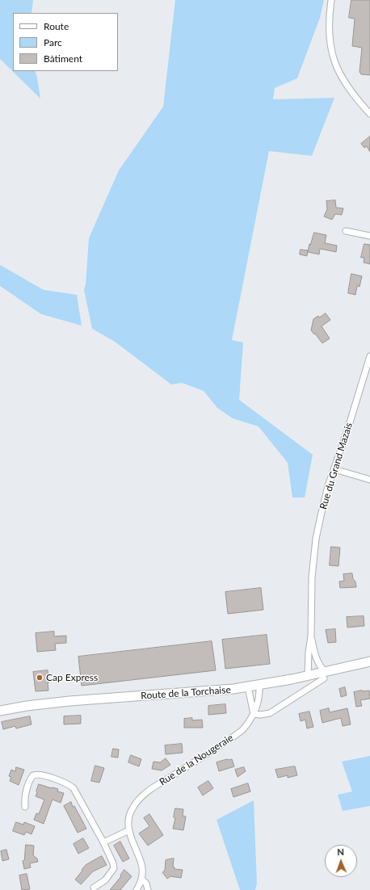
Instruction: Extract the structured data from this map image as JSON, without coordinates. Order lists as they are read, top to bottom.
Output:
{
  "streets": {
    "main road": ["Route de la Torchaise"],
    "street": ["Rue du Grand Mazais", "Rue de la Nougeraie"]
  },
  "crossings": [
    ["Rue du Grand Mazais", "Route de la Torchaise"],
    ["Route de la Torchaise", "Rue de la Nougeraie"]
  ],
  "places": ["Cap Express"],
  "legend": ["Route", "Parc", "Bâtiment"],
  "north": "top"
}
